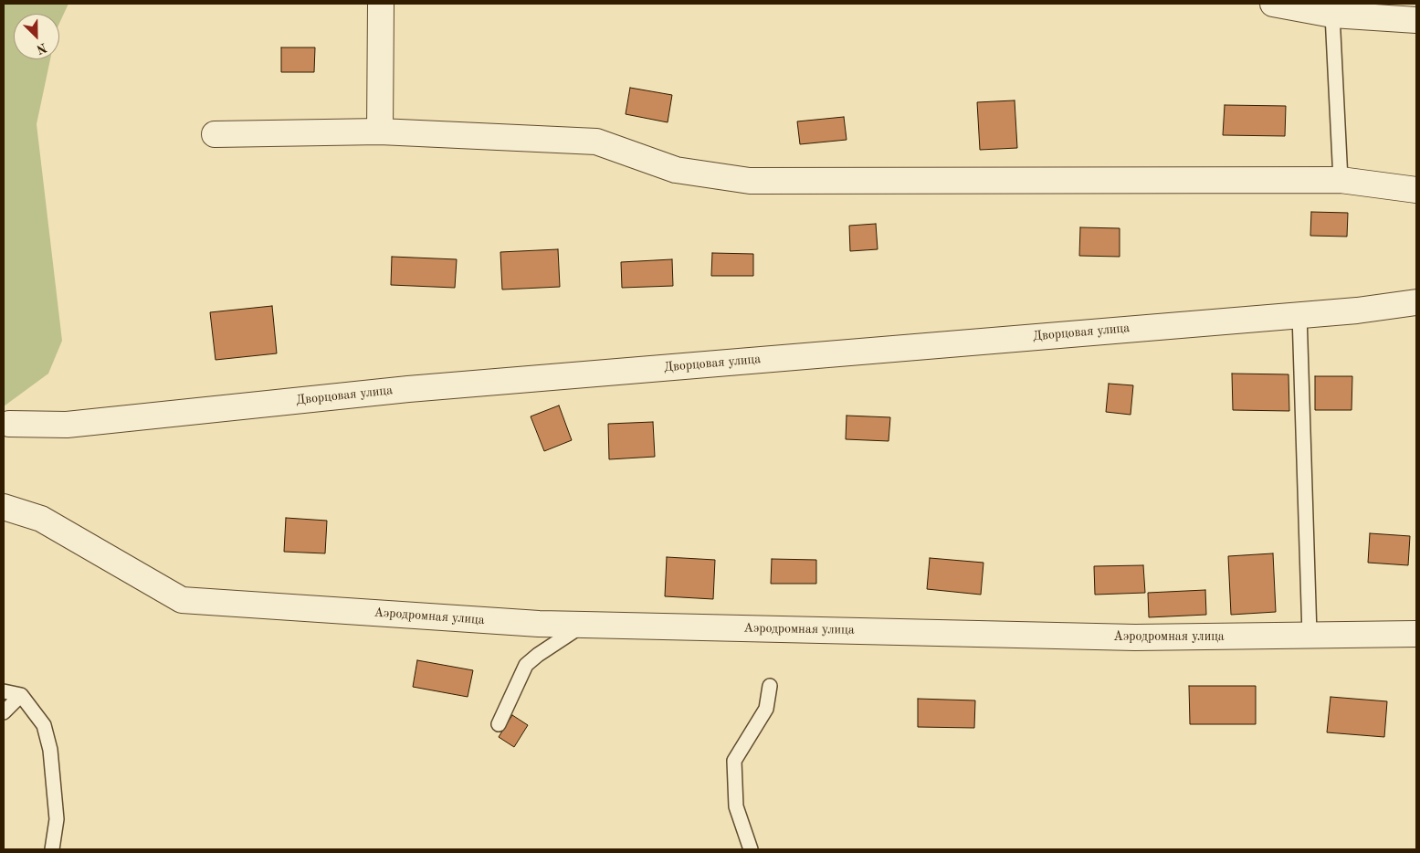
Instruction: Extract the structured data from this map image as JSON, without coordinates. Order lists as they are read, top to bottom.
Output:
{
  "streets": {
    "street": ["Дворцовая улица", "Аэродромная улица"]
  },
  "north": "bottom right"
}
